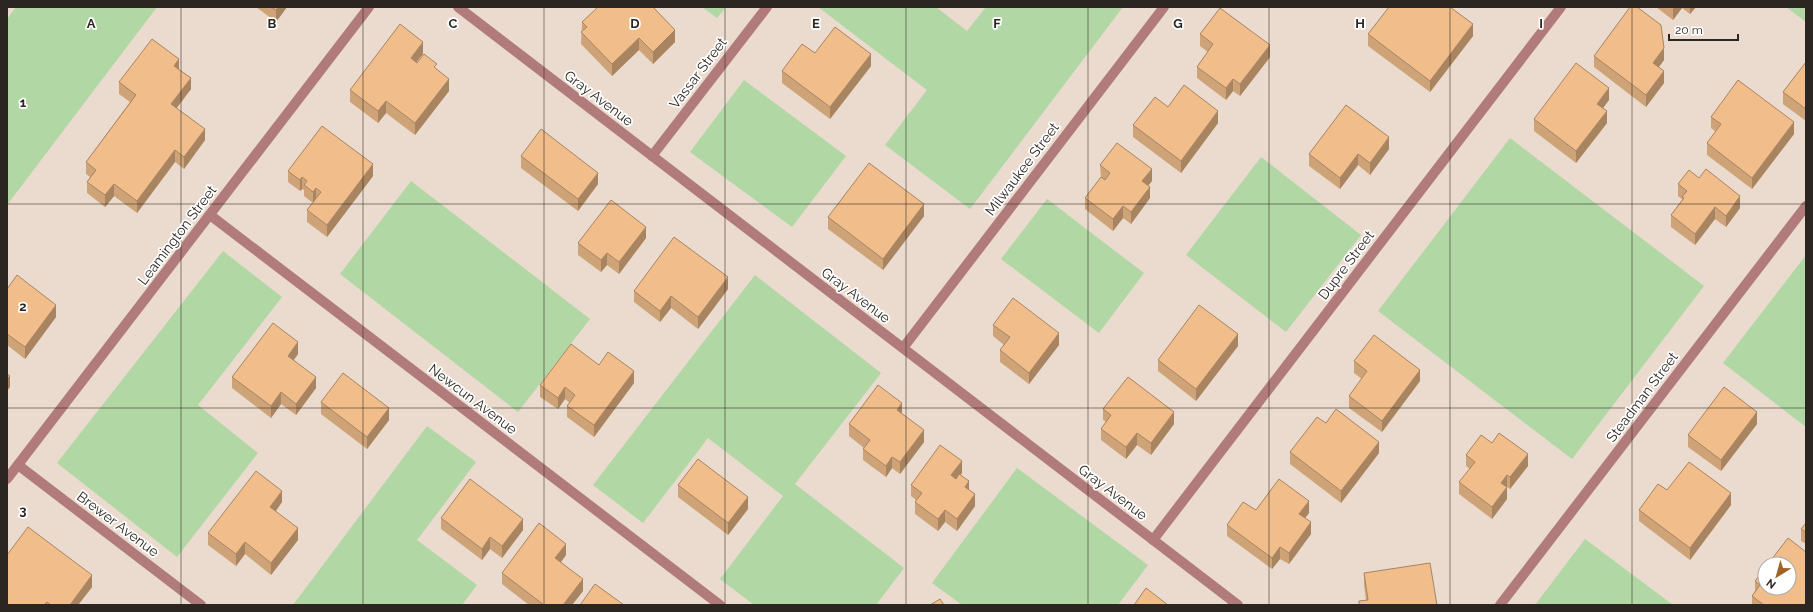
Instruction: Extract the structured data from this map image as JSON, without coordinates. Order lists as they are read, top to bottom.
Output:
{
  "streets": {
    "street": [
      "Vassar Street",
      "Gray Avenue",
      "Milwaukee Street",
      "Leamington Street",
      "Dupre Street",
      "Steadman Street",
      "Newcun Avenue",
      "Brewer Avenue"
    ]
  },
  "crossings": [
    ["Vassar Street", "Gray Avenue"],
    ["Gray Avenue", "Milwaukee Street"],
    ["Gray Avenue", "Dupre Street"],
    ["Leamington Street", "Newcun Avenue"],
    ["Leamington Street", "Brewer Avenue"]
  ],
  "scale_bar": "20 m",
  "north": "bottom left",
  "grid": {
    "columns": [
      "A",
      "B",
      "C",
      "D",
      "E",
      "F",
      "G",
      "H",
      "I"
    ],
    "rows": ["1", "2", "3"]
  }
}
